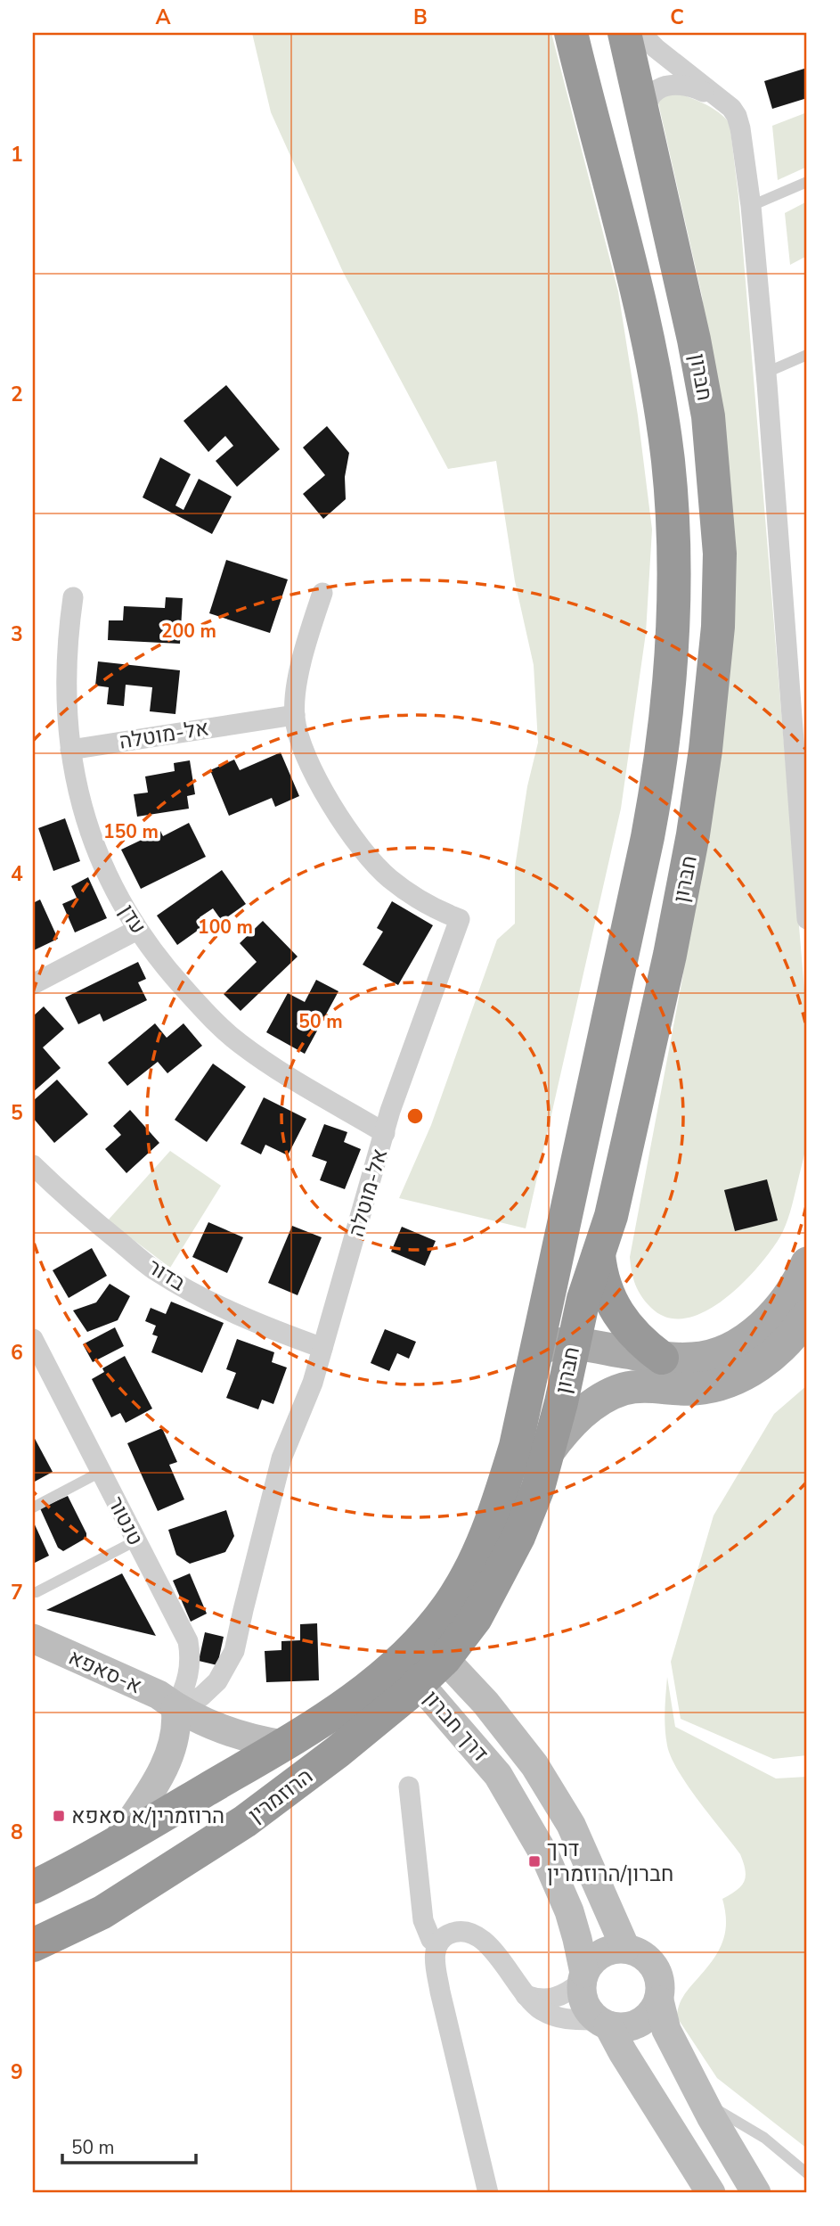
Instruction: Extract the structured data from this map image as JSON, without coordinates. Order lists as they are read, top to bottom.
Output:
{
  "streets": {
    "highway": ["חברון", "הרוזמרין"],
    "main road": ["א-סאפא", "דרך חברון"],
    "street": [
      "אל-מוטלה",
      "עדן",
      "בדור",
      "טנטור"
    ]
  },
  "crossings": [
    ["חברון", "דרך חברון"],
    ["חברון", "הרוזמרין"],
    ["אל-מוטלה", "עדן"],
    ["אל-מוטלה", "בדור"],
    ["אל-מוטלה", "טנטור"],
    ["אל-מוטלה", "א-סאפא"],
    ["טנטור", "א-סאפא"],
    ["א-סאפא", "הרוזמרין"],
    ["דרך חברון", "הרוזמרין"]
  ],
  "places": {
    "transit": ["הרוזמרין/א סאפא", "דרך חברון/הרוזמרין"]
  },
  "scale_bar": "50 m",
  "grid": {
    "columns": ["A", "B", "C"],
    "rows": [
      "1",
      "2",
      "3",
      "4",
      "5",
      "6",
      "7",
      "8",
      "9"
    ]
  },
  "rings": [
    "200 m",
    "150 m",
    "100 m",
    "50 m"
  ]
}
